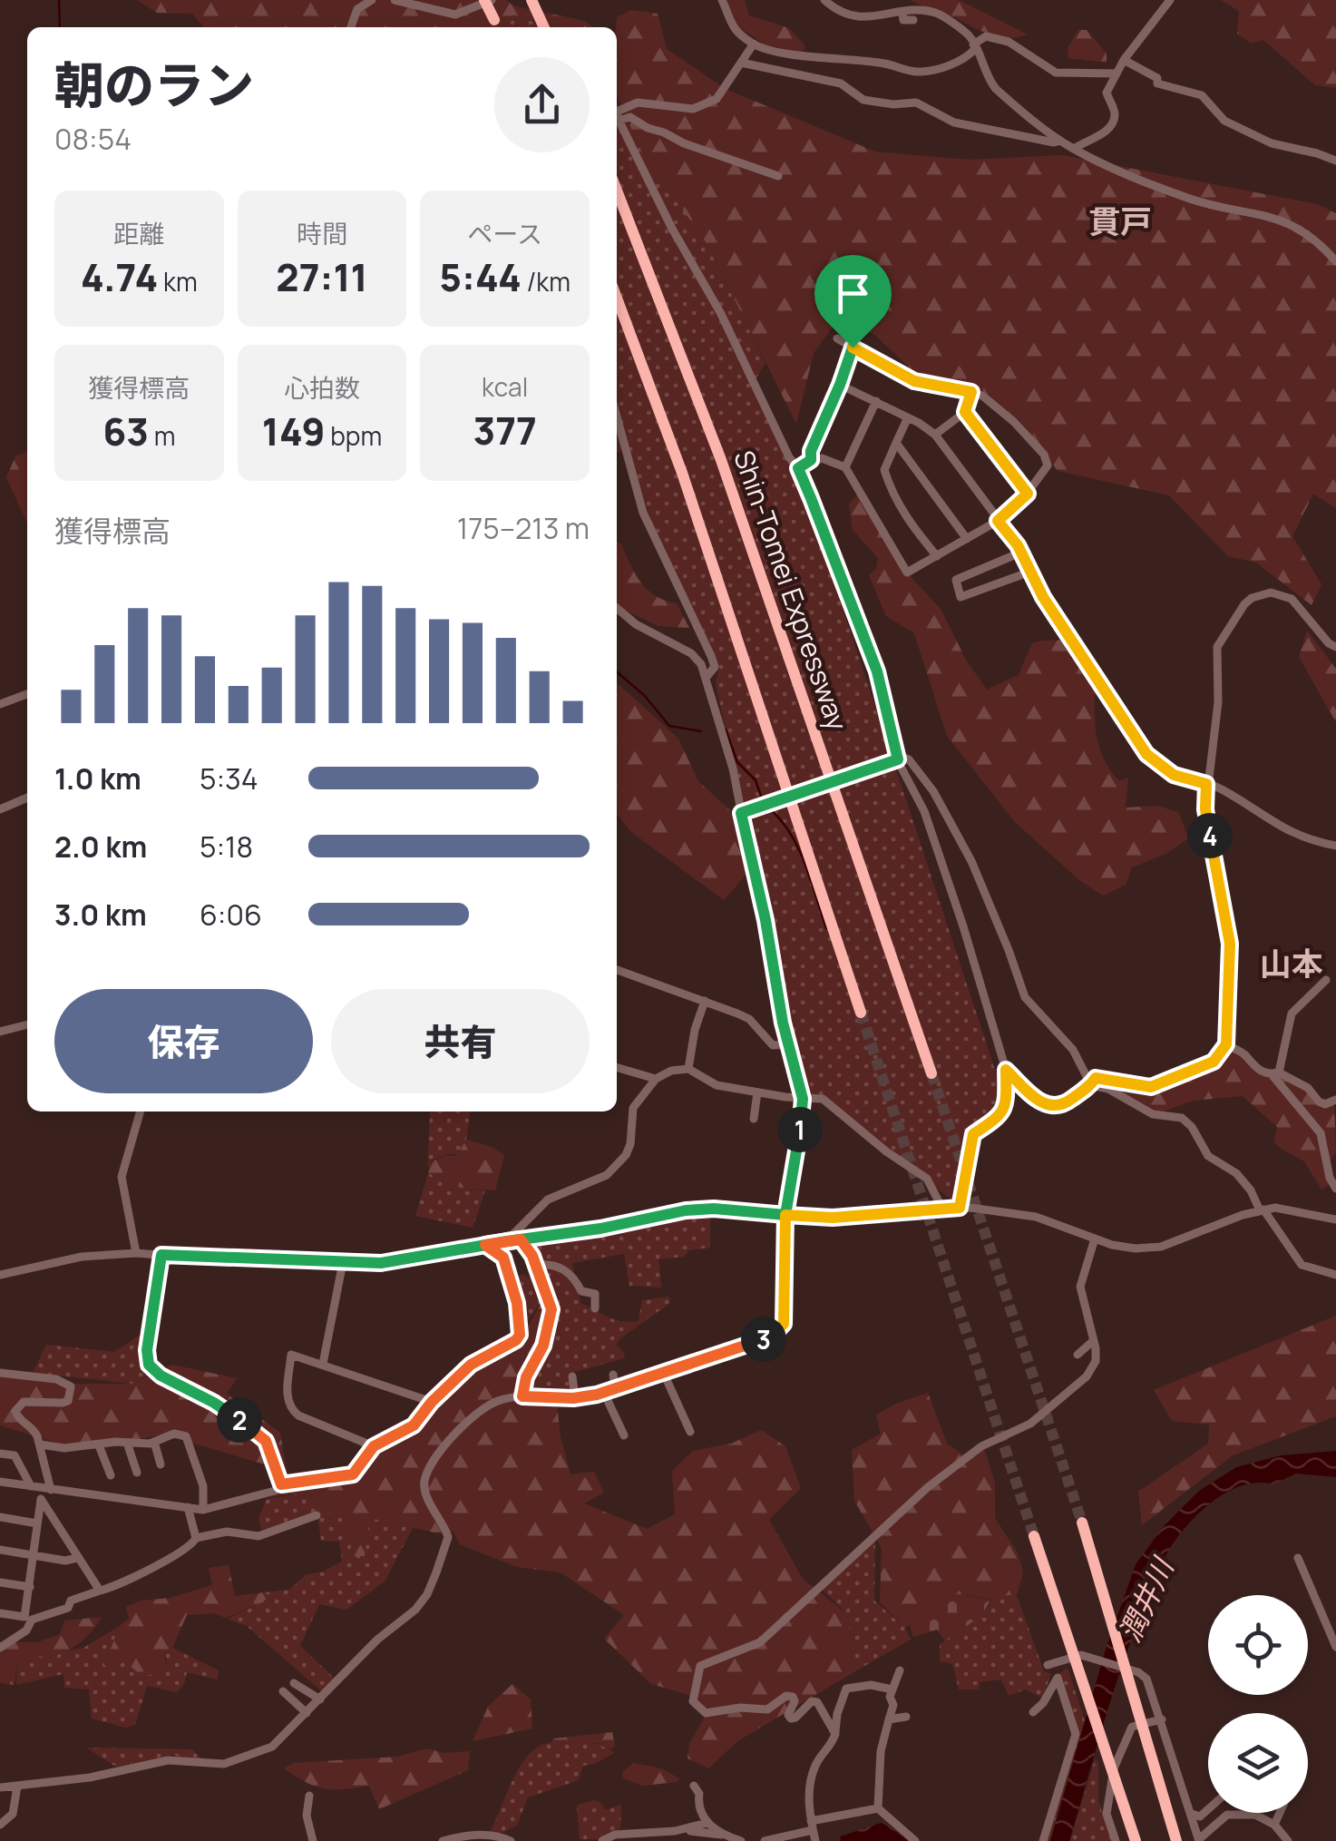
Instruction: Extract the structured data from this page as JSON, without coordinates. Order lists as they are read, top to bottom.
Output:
{
  "streets": {
    "highway": ["Shin-Tomei Expressway"]
  },
  "districts": ["貫戸", "山本"],
  "water": ["潤井川"],
  "page": {
    "heading": ["朝のラン", "08:54"],
    "stats": [
      ["距離", "4.74 km"],
      ["時間", "27:11"],
      ["ペース", "5:44 /km"],
      ["獲得標高", "63 m"],
      ["心拍数", "149 bpm"],
      ["kcal", "377"]
    ],
    "chart": ["獲得標高", "175–213 m"],
    "list": [
      {
        "name": "1.0 km",
        "note": "5:34"
      },
      {
        "name": "2.0 km",
        "note": "5:18"
      },
      {
        "name": "3.0 km",
        "note": "6:06"
      }
    ],
    "pins": [
      "4",
      "1",
      "3",
      "2"
    ],
    "buttons": ["保存", "共有"]
  }
}
